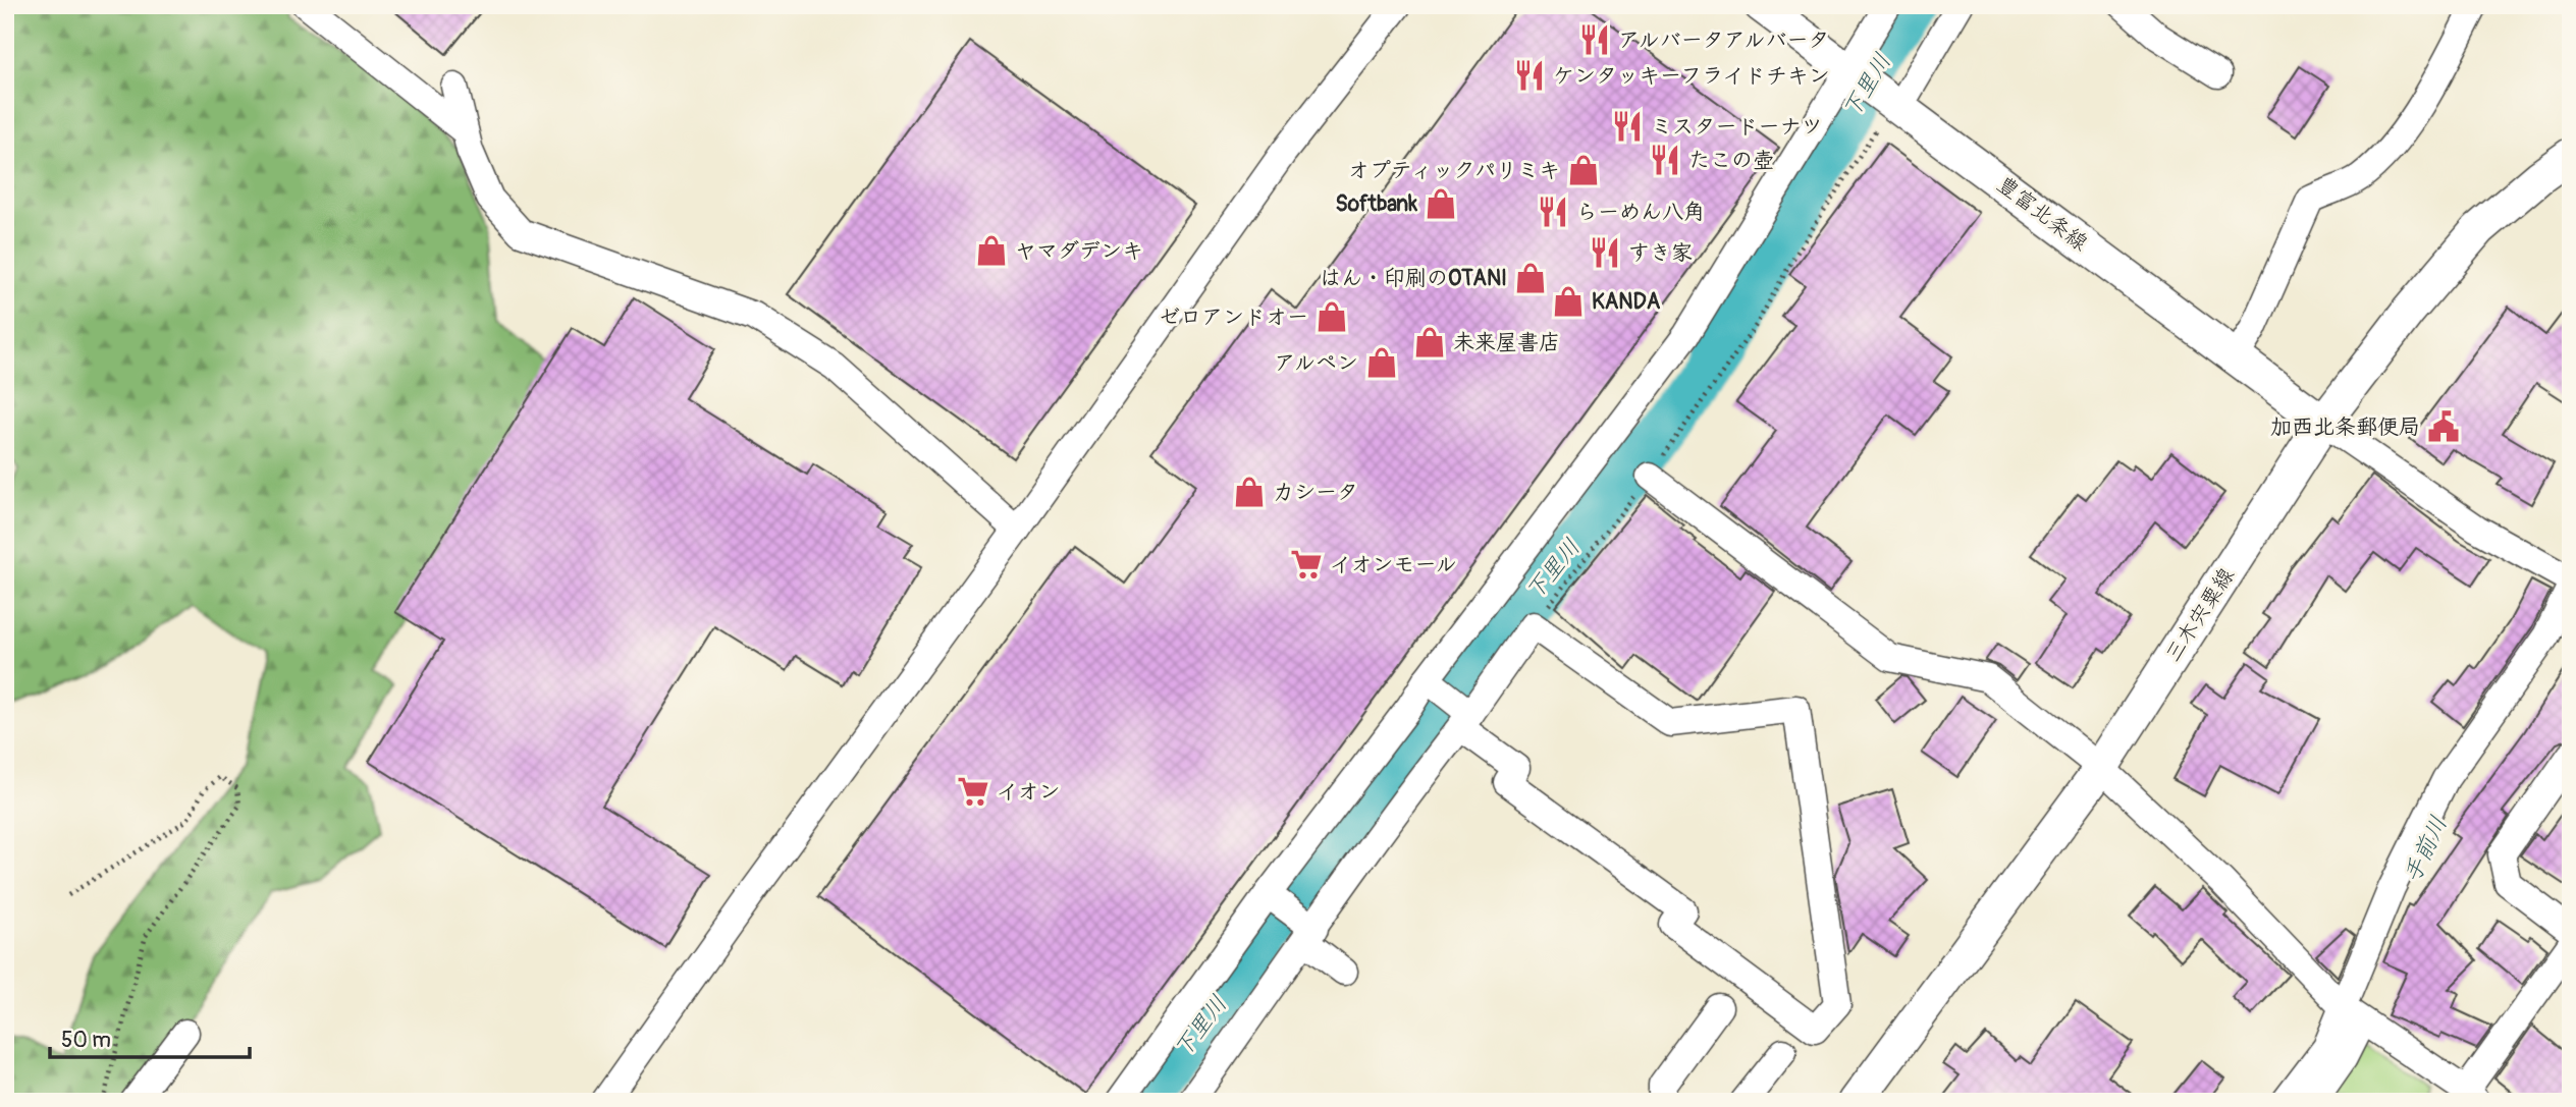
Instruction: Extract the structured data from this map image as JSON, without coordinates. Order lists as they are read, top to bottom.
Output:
{
  "streets": {
    "main road": ["豊富北条線", "三木宍粟線"]
  },
  "crossings": [
    ["豊富北条線", "三木宍粟線"]
  ],
  "water": ["下里川", "手前川"],
  "places": {
    "restaurant": [
      "アルバータアルバータ",
      "ケンタッキーフライドチキン",
      "ミスタードーナツ",
      "たこの壺",
      "らーめん八角",
      "すき家"
    ],
    "shop": [
      "オプティックパリミキ",
      "Softbank",
      "ヤマダデンキ",
      "はん・印刷のOTANI",
      "KANDA",
      "ゼロアンドオー",
      "未来屋書店",
      "アルペン",
      "カシータ"
    ],
    "public building": ["加西北条郵便局"],
    "supermarket": ["イオンモール", "イオン"]
  },
  "scale_bar": "50 m"
}
